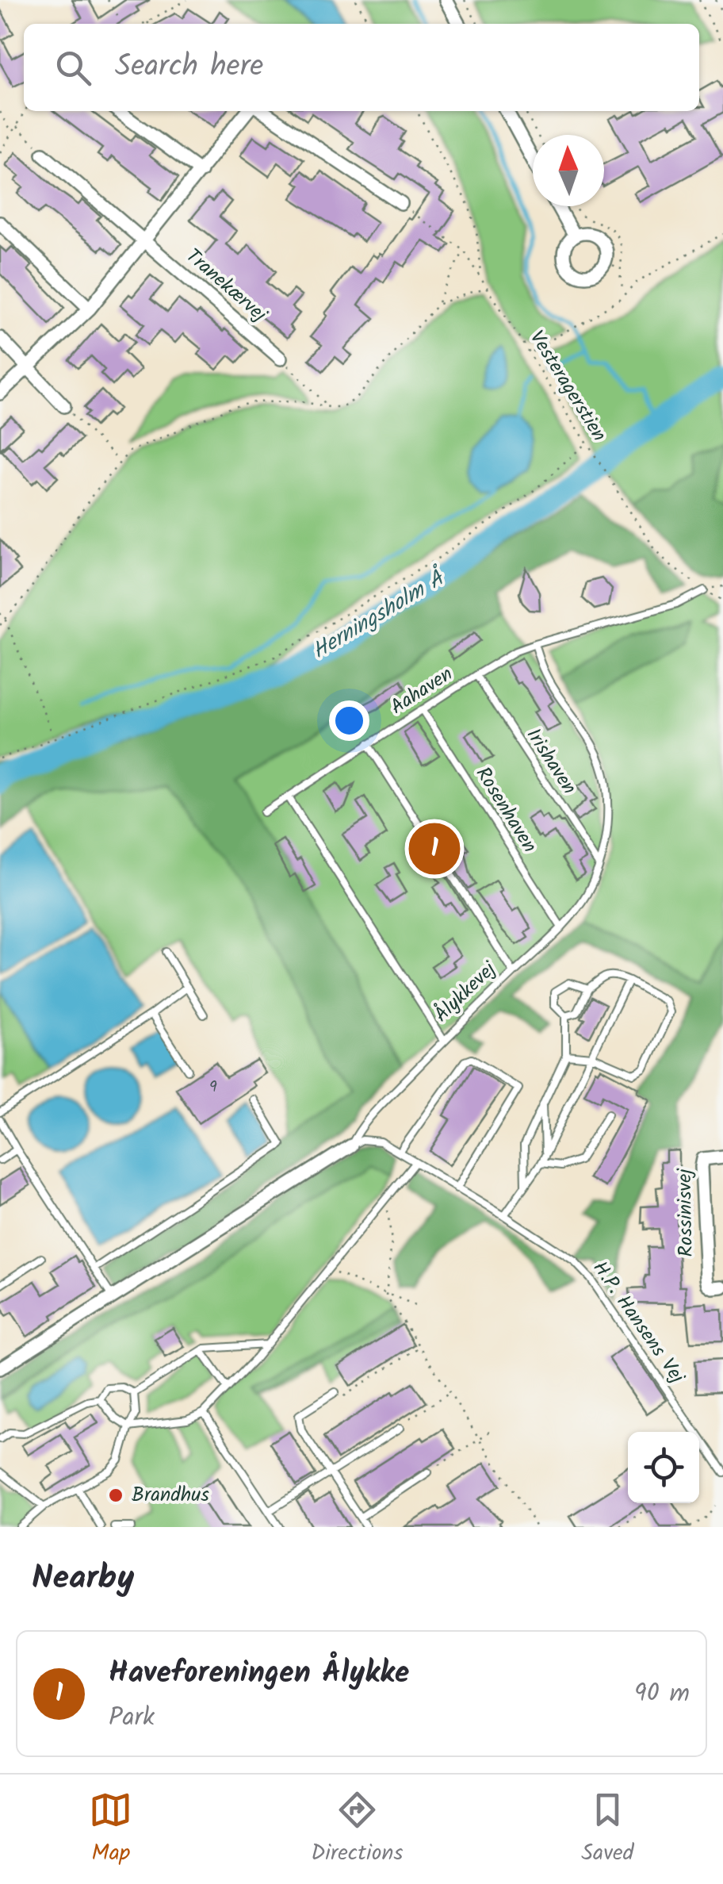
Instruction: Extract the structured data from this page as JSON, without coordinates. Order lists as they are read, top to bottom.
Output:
{
  "streets": {
    "street": ["Tranekærvej", "Ålykkevej", "Rossinisvej"],
    "lane": [
      "Aahaven",
      "Irishaven",
      "Rosenhaven",
      "H.P. Hansens Vej"
    ],
    "path": ["Vesteragerstien"]
  },
  "crossings": [
    ["Aahaven", "Irishaven"],
    ["Aahaven", "Rosenhaven"],
    ["Aahaven", "Ålykkevej"],
    ["Irishaven", "Ålykkevej"],
    ["Rosenhaven", "Ålykkevej"],
    ["Ålykkevej", "H.P. Hansens Vej"]
  ],
  "water": ["Herningsholm Å"],
  "places": ["Brandhus"],
  "house_numbers": ["9"],
  "north": "top",
  "page": {
    "search": "Search here",
    "pins": "1",
    "heading": "Nearby",
    "list": [
      {
        "mark": "1",
        "name": "Haveforeningen Ålykke",
        "note": "Park",
        "value": "90 m"
      }
    ],
    "nav": ["Map", "Directions", "Saved"]
  }
}
